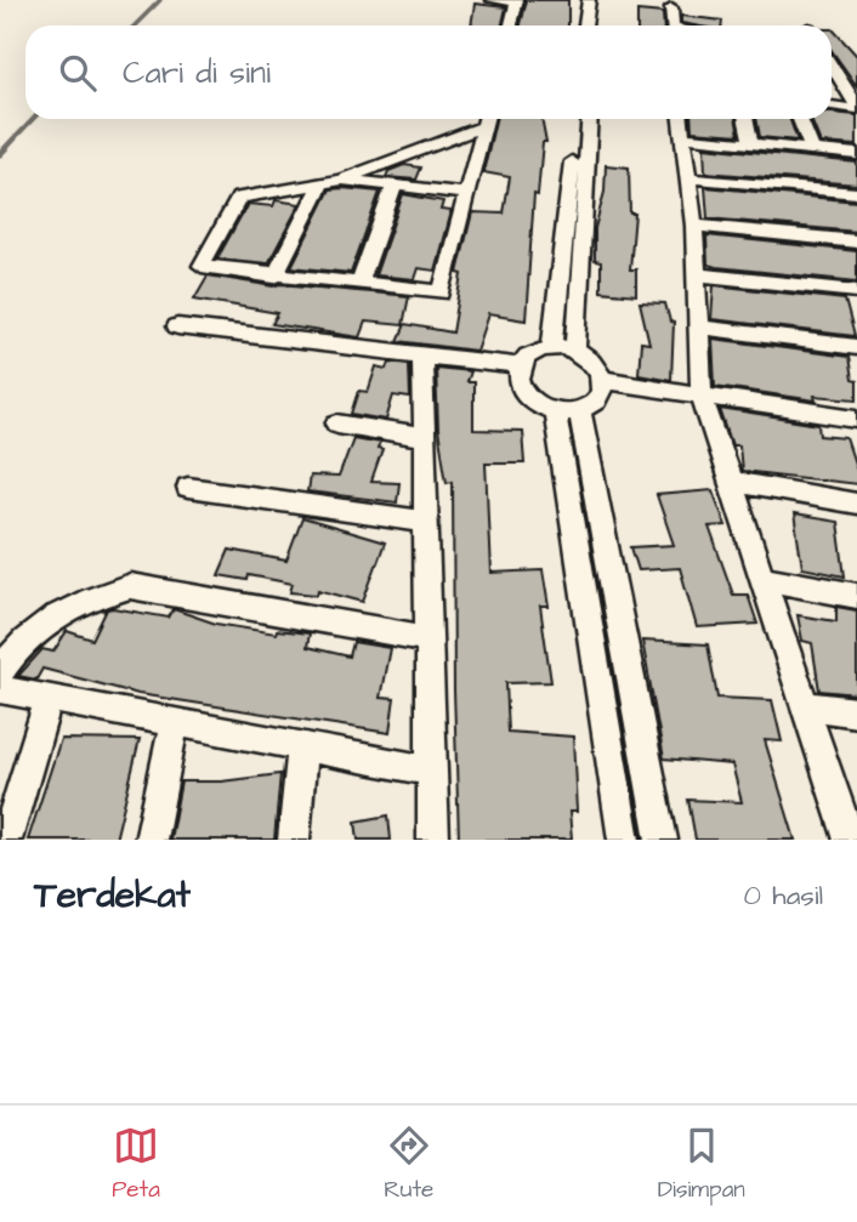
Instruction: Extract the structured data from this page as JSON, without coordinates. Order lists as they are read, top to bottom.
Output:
{
  "page": {
    "search": "Cari di sini",
    "heading": ["Terdekat", "0 hasil"],
    "nav": ["Peta", "Rute", "Disimpan"]
  }
}
